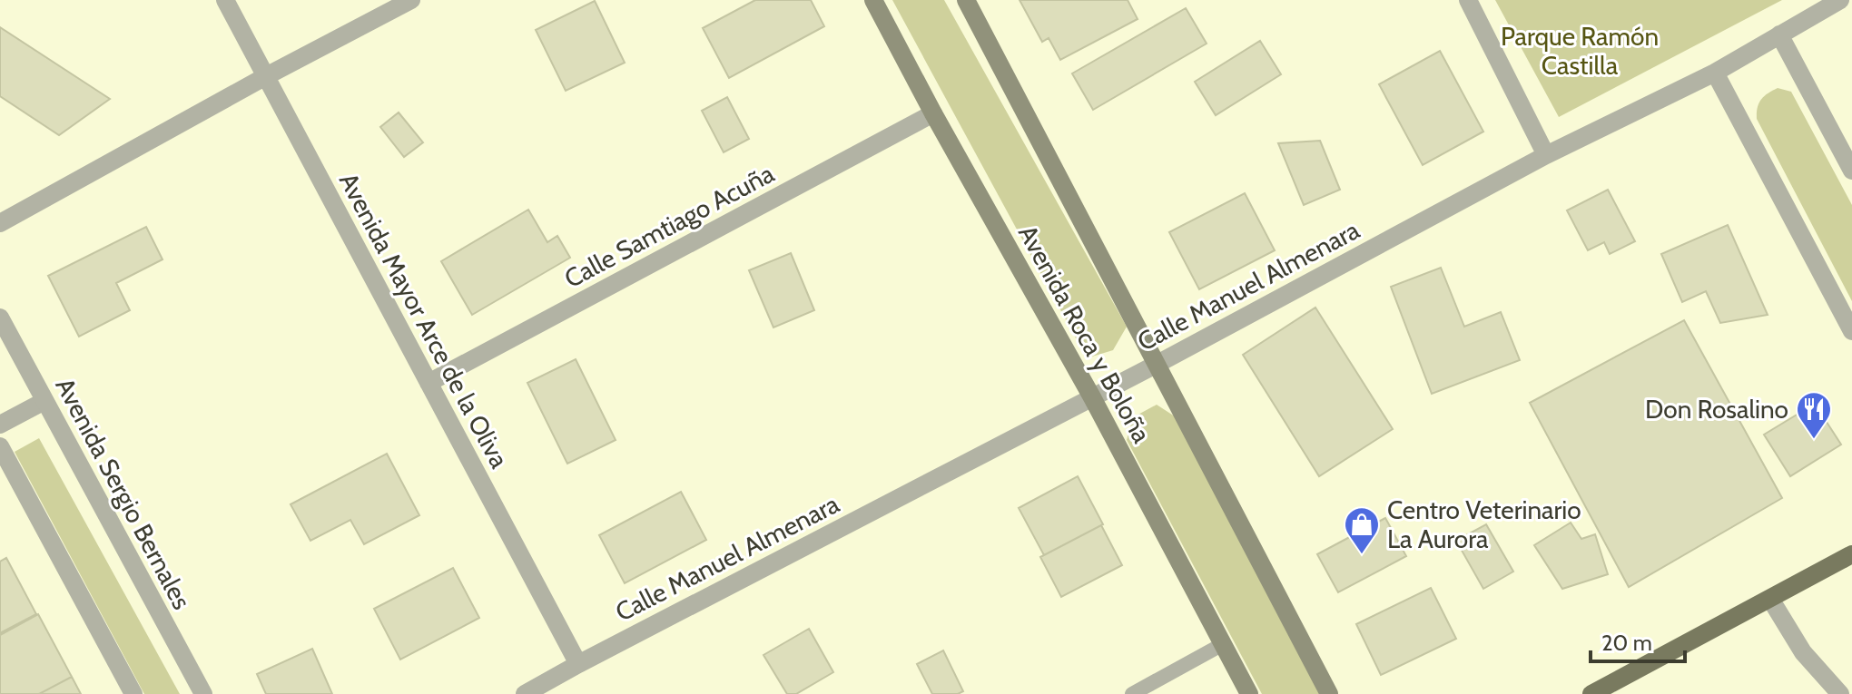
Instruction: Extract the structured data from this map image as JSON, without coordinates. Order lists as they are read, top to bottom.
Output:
{
  "streets": {
    "main road": ["Avenida Roca y Boloña"],
    "street": [
      "Calle Samtiago Acuña",
      "Calle Manuel Almenara",
      "Avenida Mayor Arce de la Oliva",
      "Avenida Sergio Bernales"
    ]
  },
  "crossings": [
    ["Calle Samtiago Acuña", "Avenida Mayor Arce de la Oliva"],
    ["Calle Samtiago Acuña", "Avenida Roca y Boloña"],
    ["Calle Manuel Almenara", "Avenida Mayor Arce de la Oliva"],
    ["Calle Manuel Almenara", "Avenida Roca y Boloña"]
  ],
  "parks": ["Parque Ramón Castilla"],
  "places": {
    "restaurant": ["Don Rosalino"],
    "shop": ["Centro Veterinario La Aurora"]
  },
  "scale_bar": "20 m"
}
